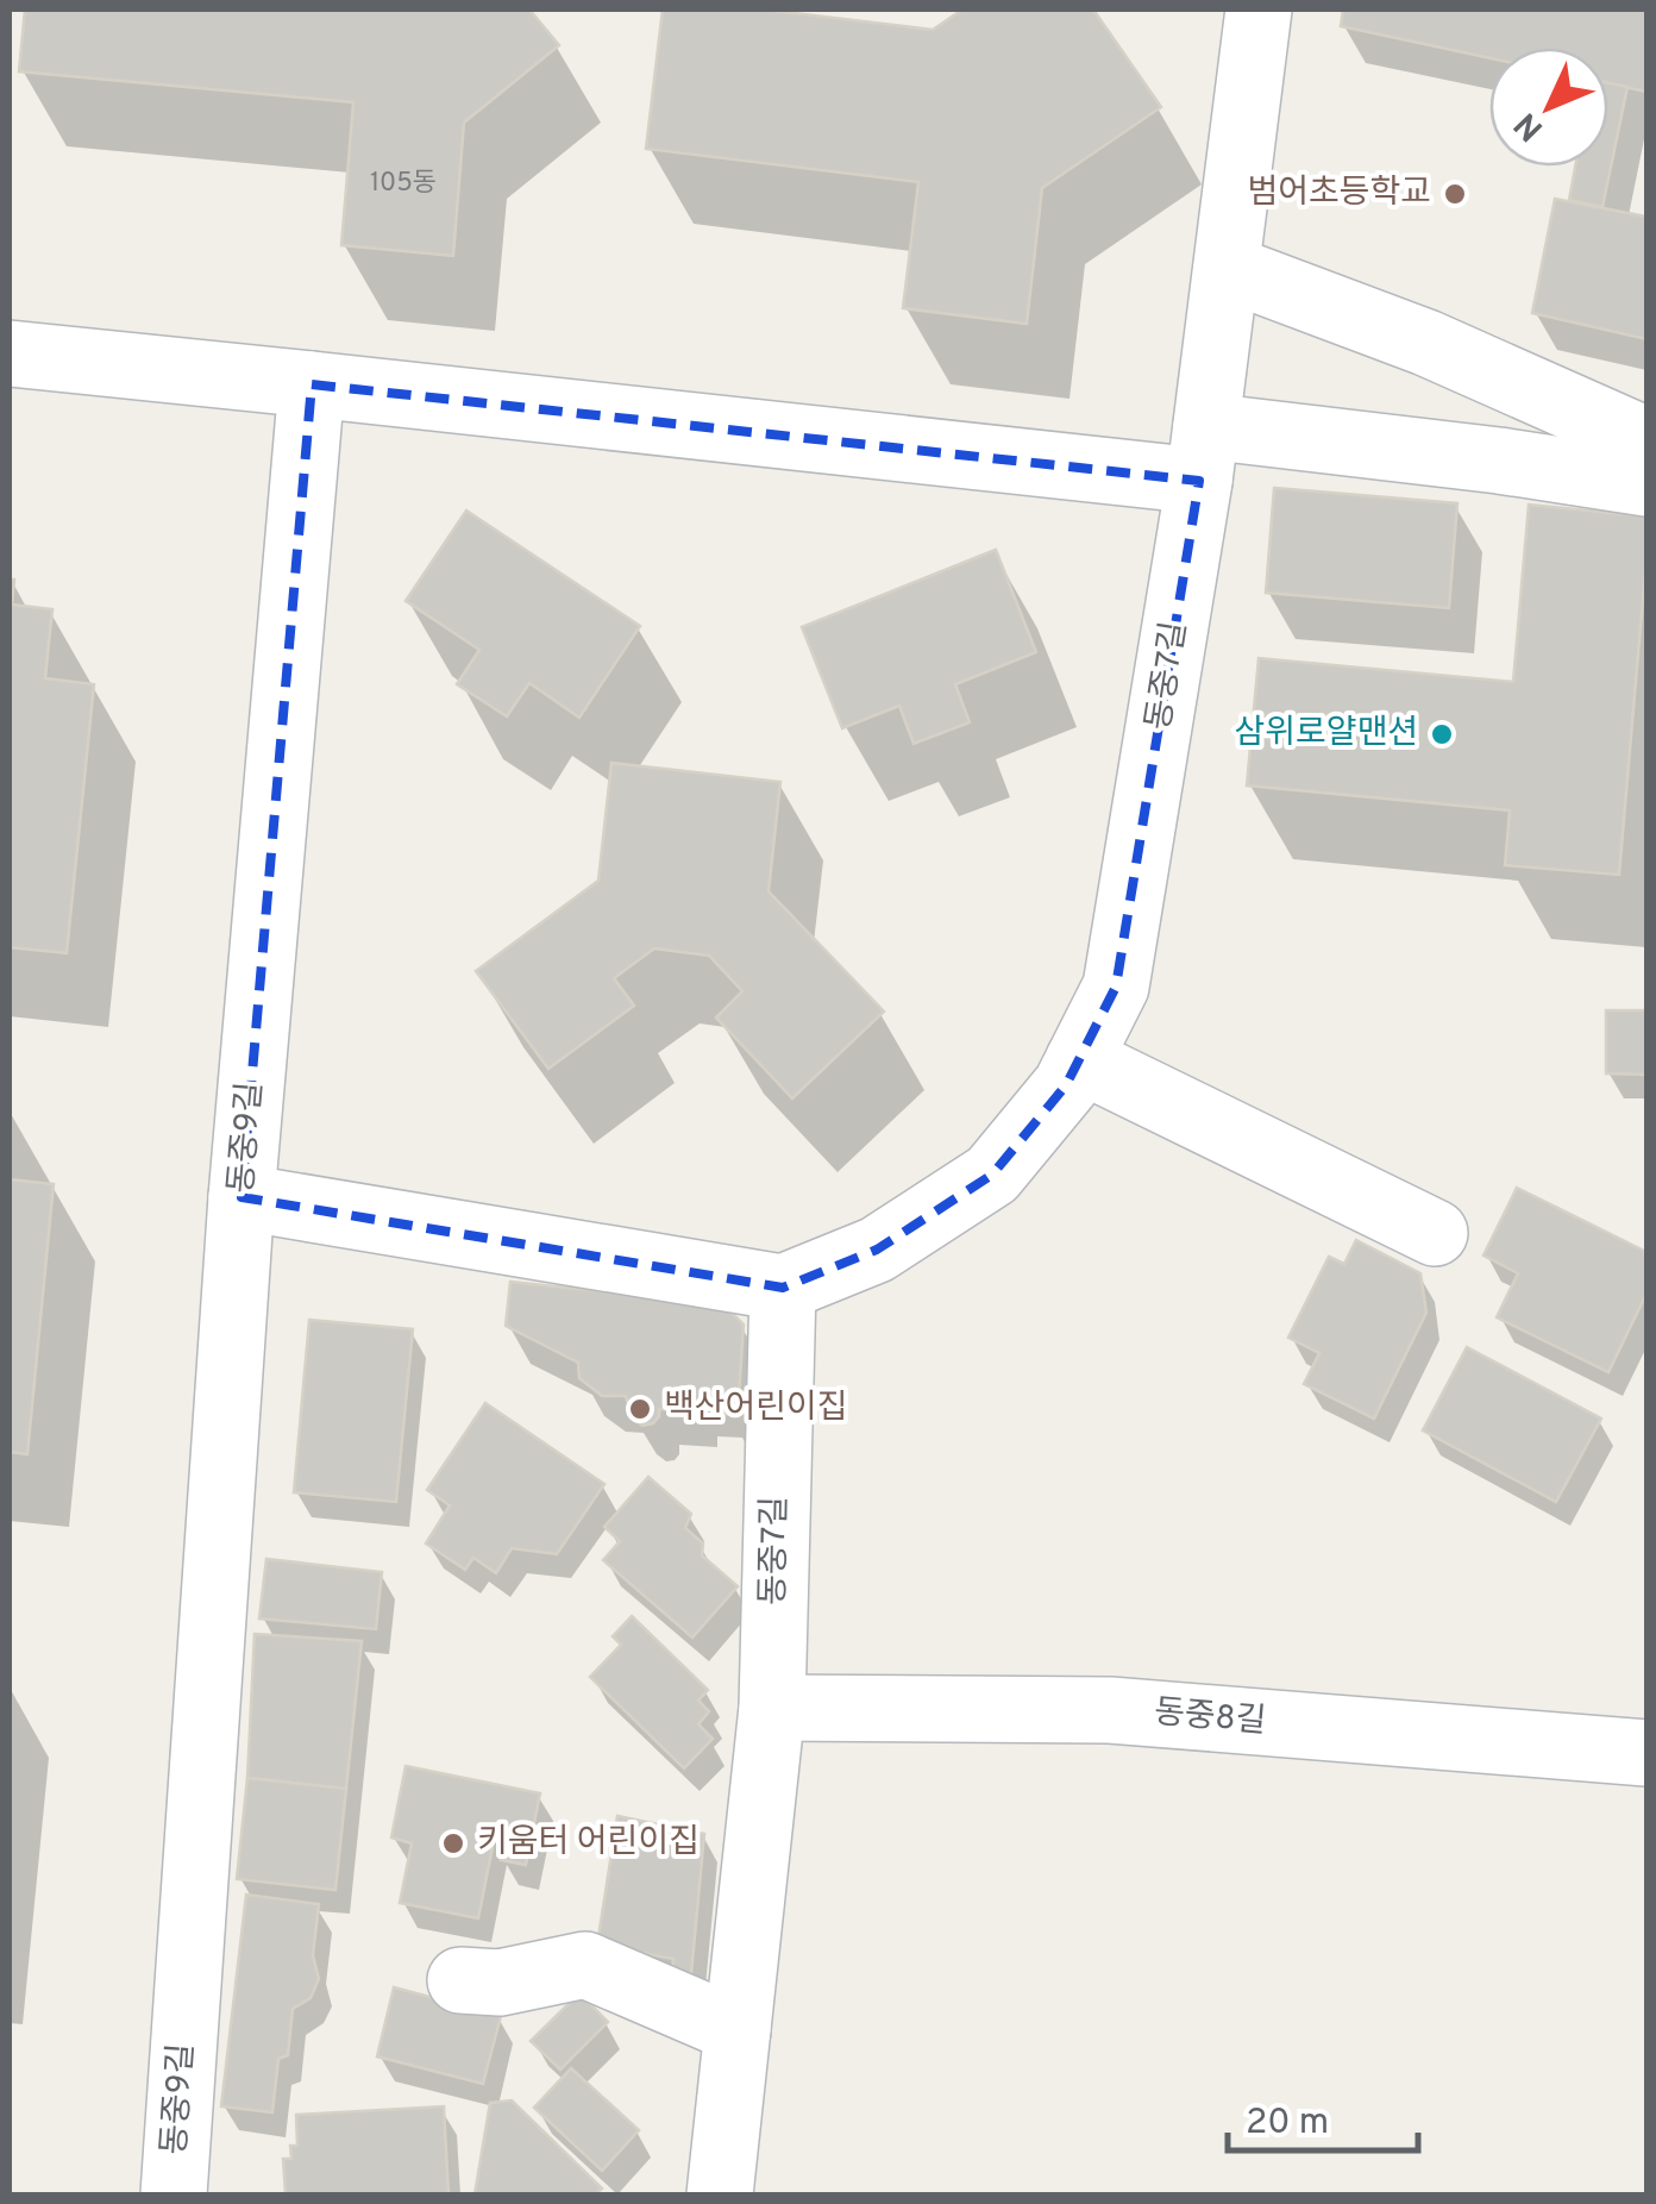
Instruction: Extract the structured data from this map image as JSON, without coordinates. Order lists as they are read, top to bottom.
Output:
{
  "streets": {
    "street": ["동중7길", "동중9길", "동중8길"]
  },
  "crossings": [
    ["동중7길", "동중8길"]
  ],
  "places": [
    "범어초등학교",
    "삼위로얄맨션",
    "백산어린이집",
    "키움터 어린이집"
  ],
  "house_numbers": ["105동"],
  "scale_bar": "20 m",
  "north": "bottom left"
}
